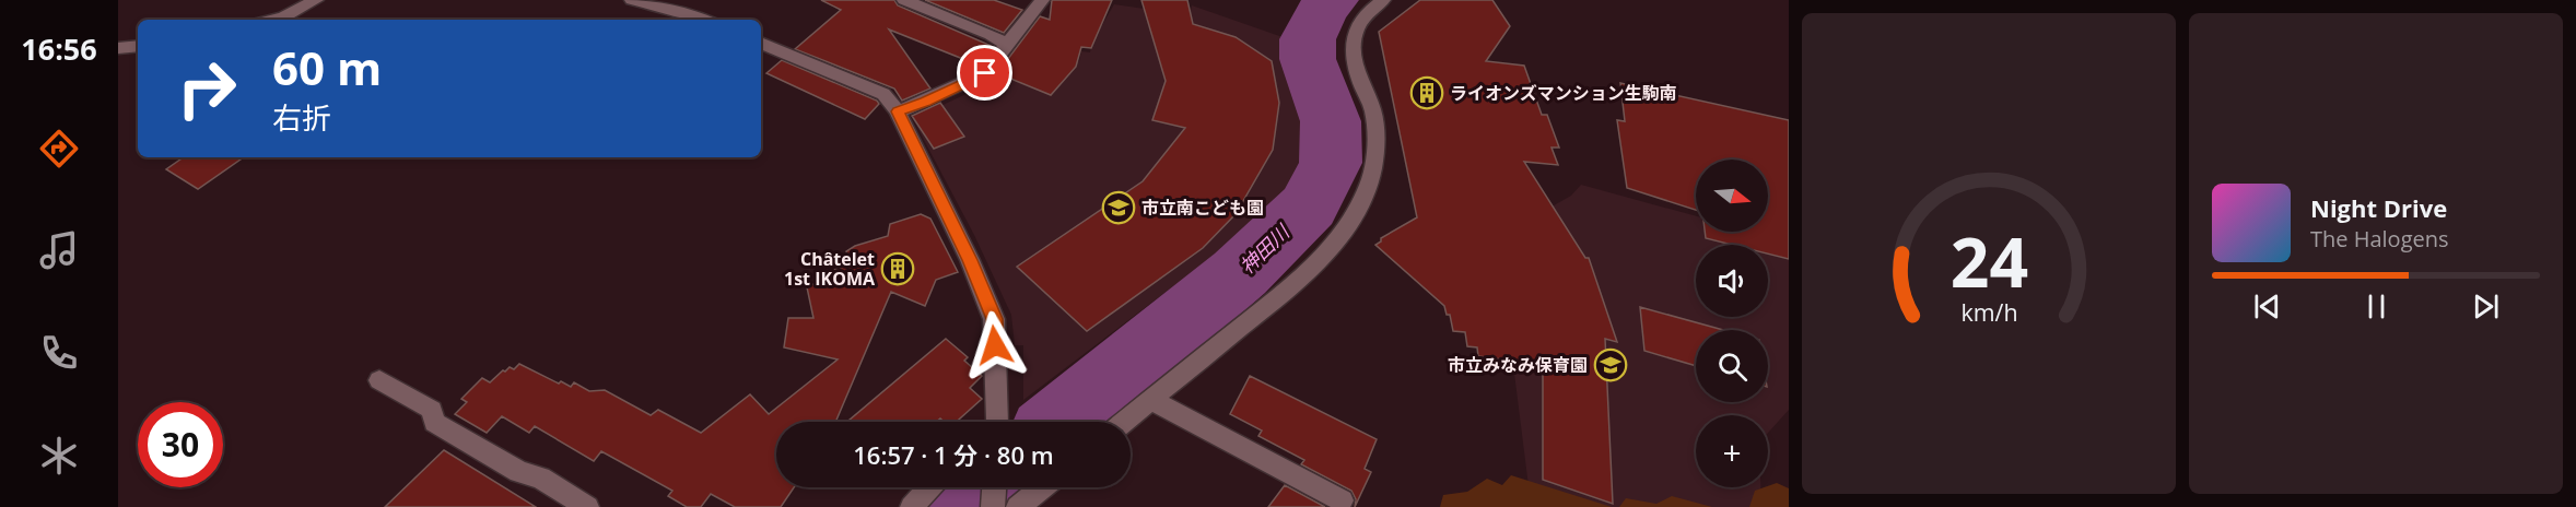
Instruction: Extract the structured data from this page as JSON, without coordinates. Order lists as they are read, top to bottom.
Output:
{
  "water": ["神田川"],
  "places": {
    "building": ["ライオンズマンション生駒南", "Châtelet 1st IKOMA"],
    "school or university": ["市立南こども園", "市立みなみ保育園"]
  },
  "north": "right",
  "page": {
    "tabs": "16:56",
    "turn": ["60 m", "右折"],
    "map_buttons": "+",
    "song": ["Night Drive", "The Halogens"],
    "limit": "30",
    "trip": "16:57 · 1 分 · 80 m",
    "gauge": ["24", "km/h"]
  }
}
